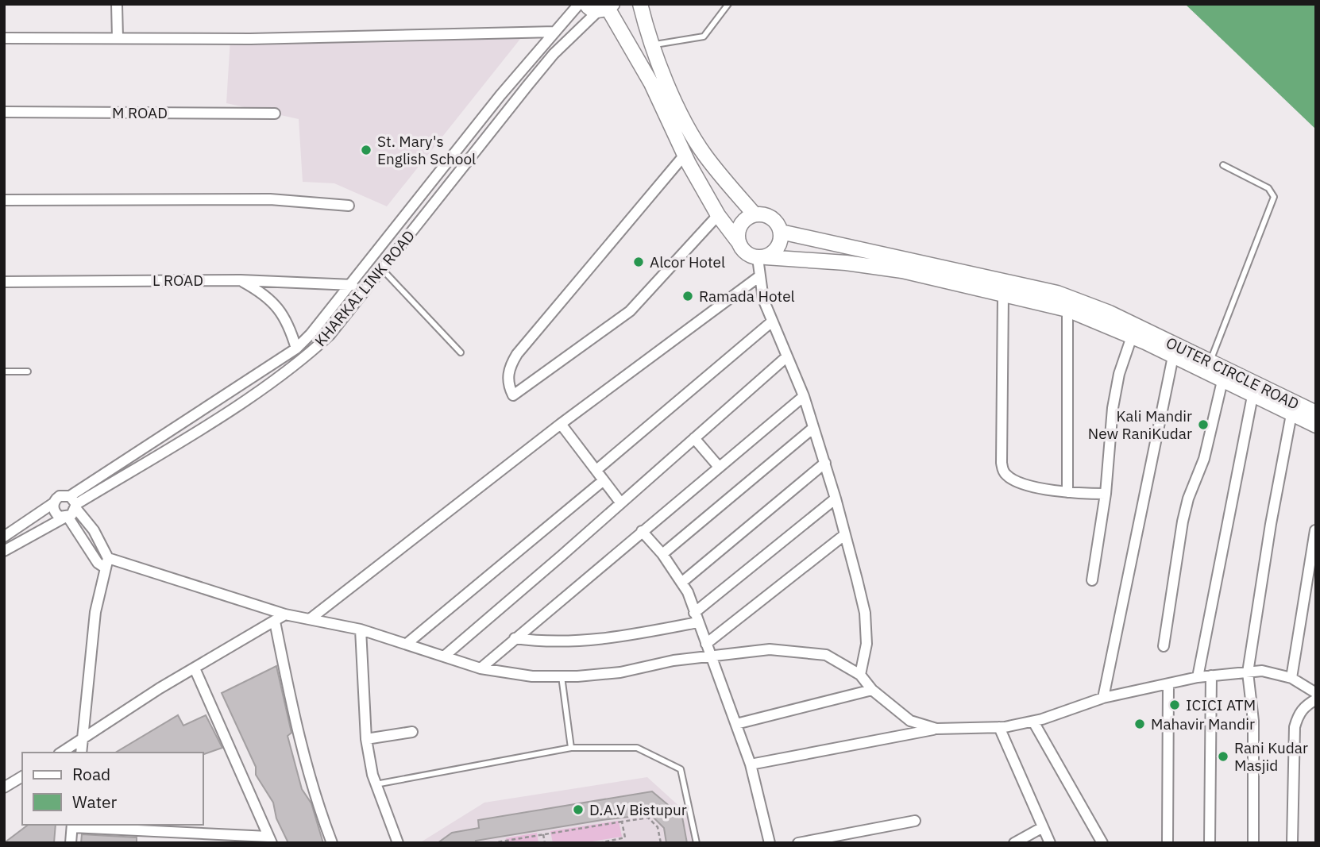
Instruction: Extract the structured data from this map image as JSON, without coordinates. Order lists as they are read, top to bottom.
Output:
{
  "streets": {
    "main road": ["OUTER CIRCLE ROAD"],
    "street": ["M ROAD", "L ROAD", "KHARKAI LINK ROAD"]
  },
  "places": [
    "St. Mary's English School",
    "Alcor Hotel",
    "Ramada Hotel",
    "Kali Mandir New RaniKudar",
    "ICICI ATM",
    "Mahavir Mandir",
    "Rani Kudar Masjid",
    "D.A.V Bistupur"
  ],
  "legend": ["Road", "Water"]
}
